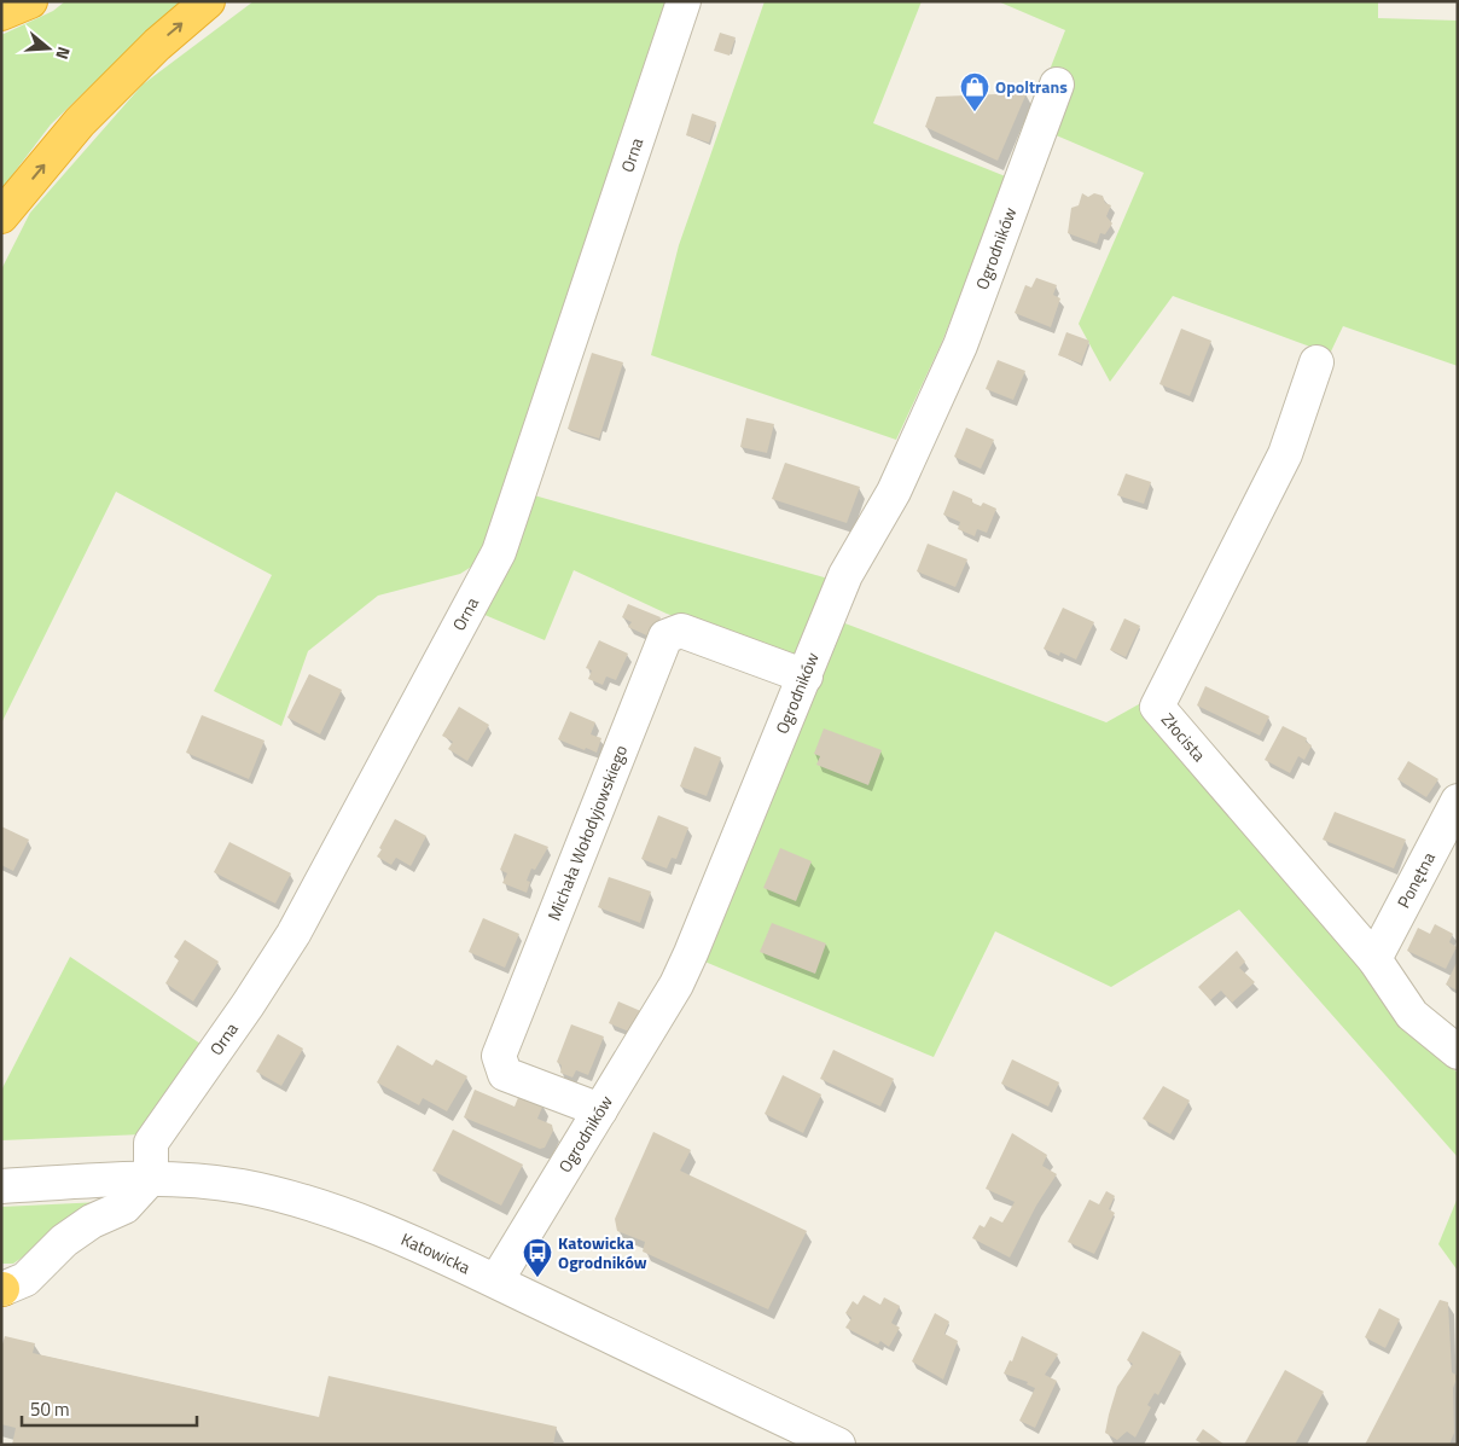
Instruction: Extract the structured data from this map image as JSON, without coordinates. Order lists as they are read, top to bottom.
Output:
{
  "streets": {
    "street": [
      "Orna",
      "Ogrodników",
      "Złocista",
      "Michała Wołodyjowskiego",
      "Ponętna",
      "Katowicka"
    ]
  },
  "crossings": [
    ["Orna", "Katowicka"],
    ["Ogrodników", "Michała Wołodyjowskiego"],
    ["Ogrodników", "Katowicka"],
    ["Złocista", "Ponętna"]
  ],
  "places": {
    "shop": ["Opoltrans"],
    "bus stop": ["Katowicka Ogrodników"]
  },
  "scale_bar": "50 m",
  "north": "right"
}
